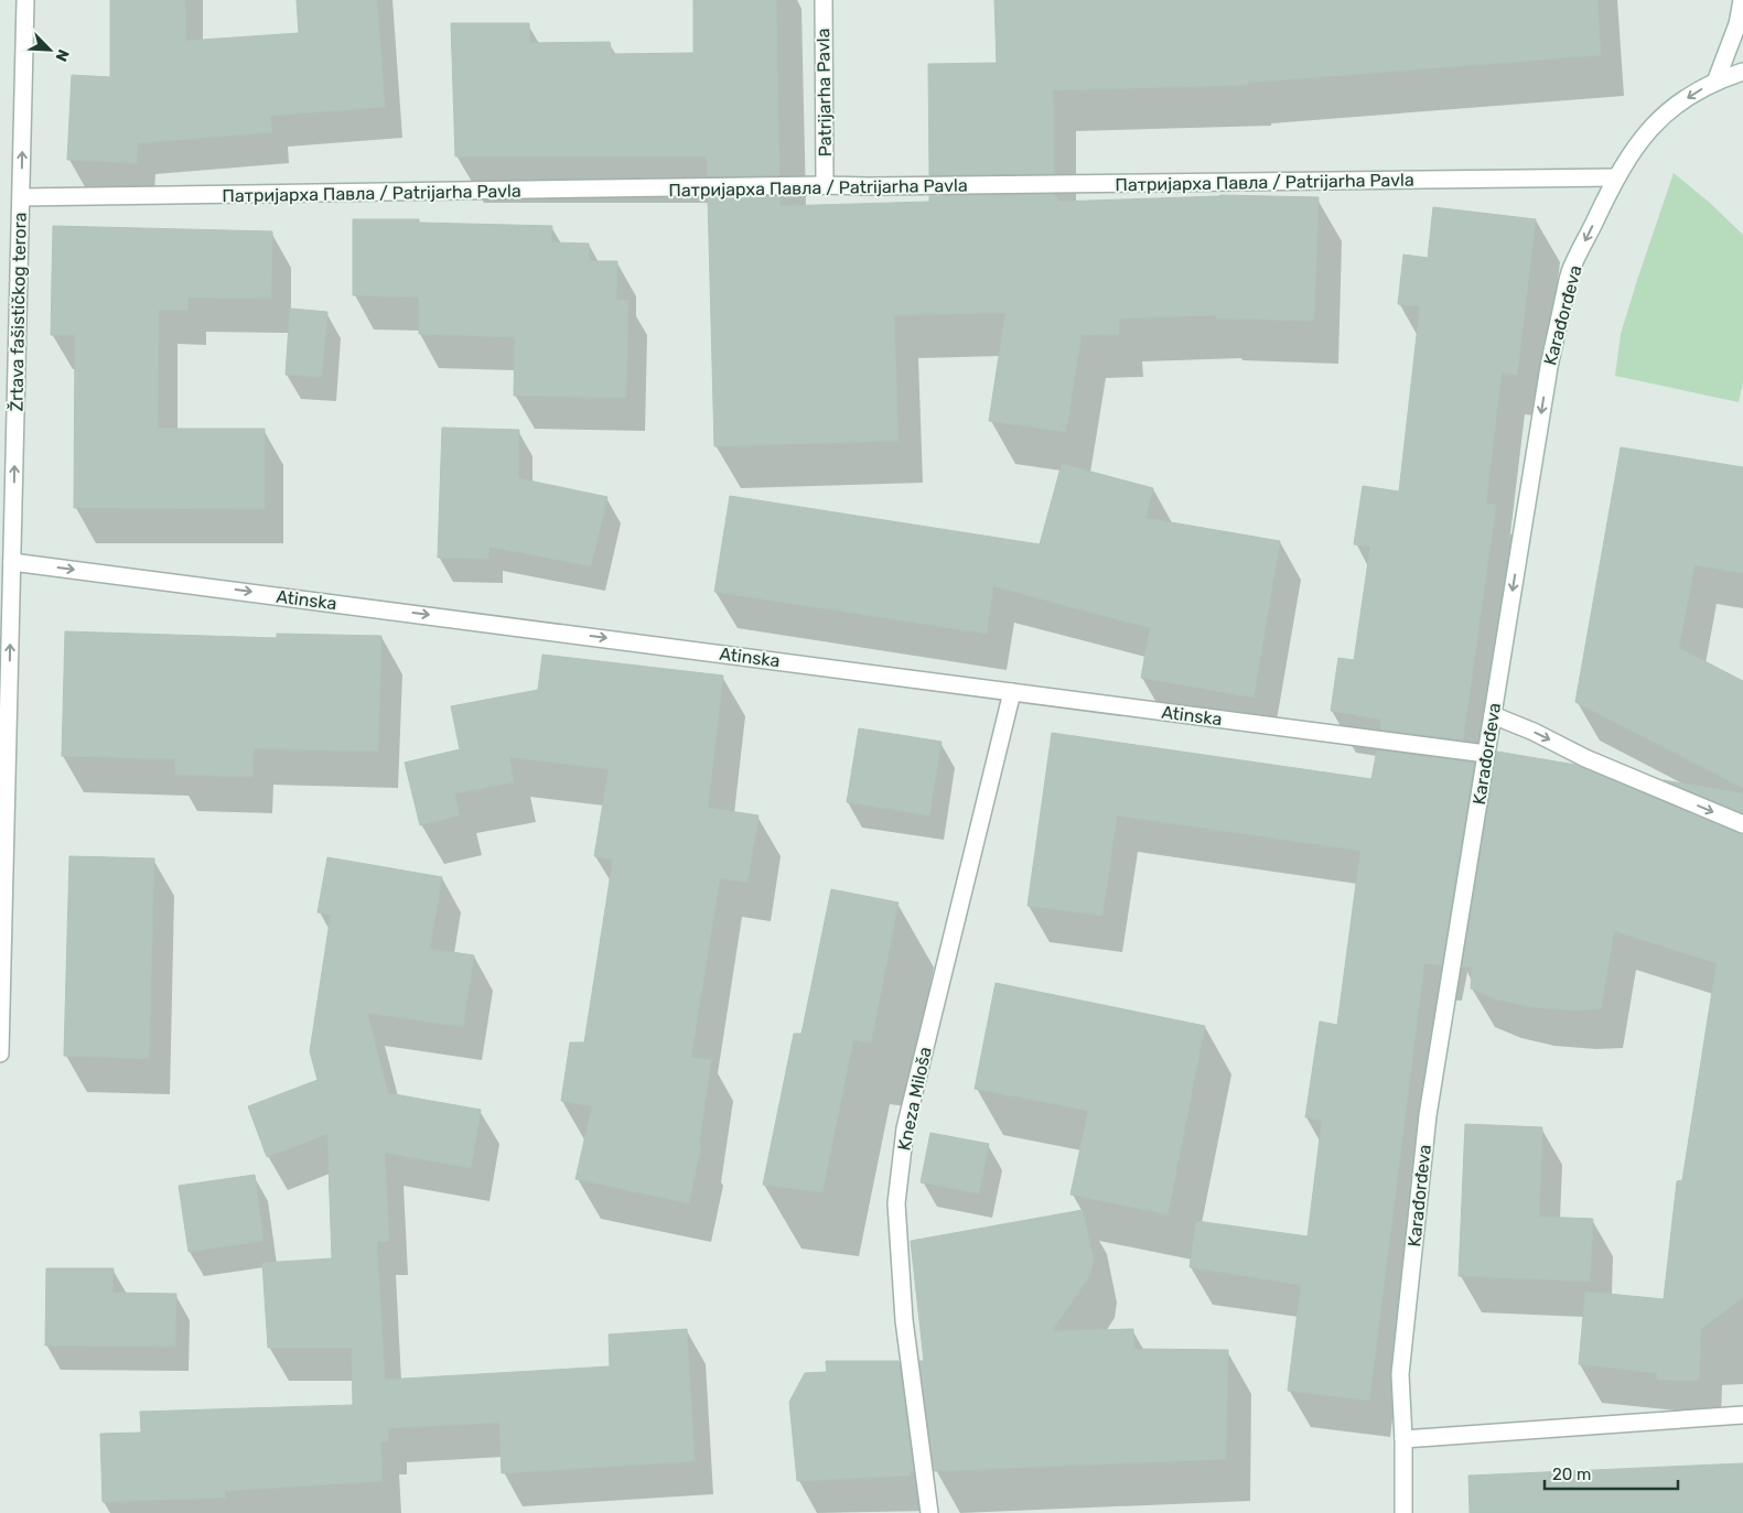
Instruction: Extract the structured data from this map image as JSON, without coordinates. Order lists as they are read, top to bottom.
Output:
{
  "streets": {
    "street": [
      "Patrijarha Pavla",
      "Патријарха Павла / Patrijarha Pavla",
      "Žrtava fašističkog terora",
      "Karađorđeva",
      "Atinska",
      "Kneza Miloša"
    ]
  },
  "crossings": [
    ["Patrijarha Pavla", "Патријарха Павла / Patrijarha Pavla"],
    ["Патријарха Павла / Patrijarha Pavla", "Žrtava fašističkog terora"],
    ["Патријарха Павла / Patrijarha Pavla", "Karađorđeva"],
    ["Žrtava fašističkog terora", "Atinska"],
    ["Karađorđeva", "Atinska"],
    ["Atinska", "Kneza Miloša"]
  ],
  "one_way": ["Žrtava fašističkog terora", "Karađorđeva", "Atinska"],
  "scale_bar": "20 m",
  "north": "bottom right"
}
